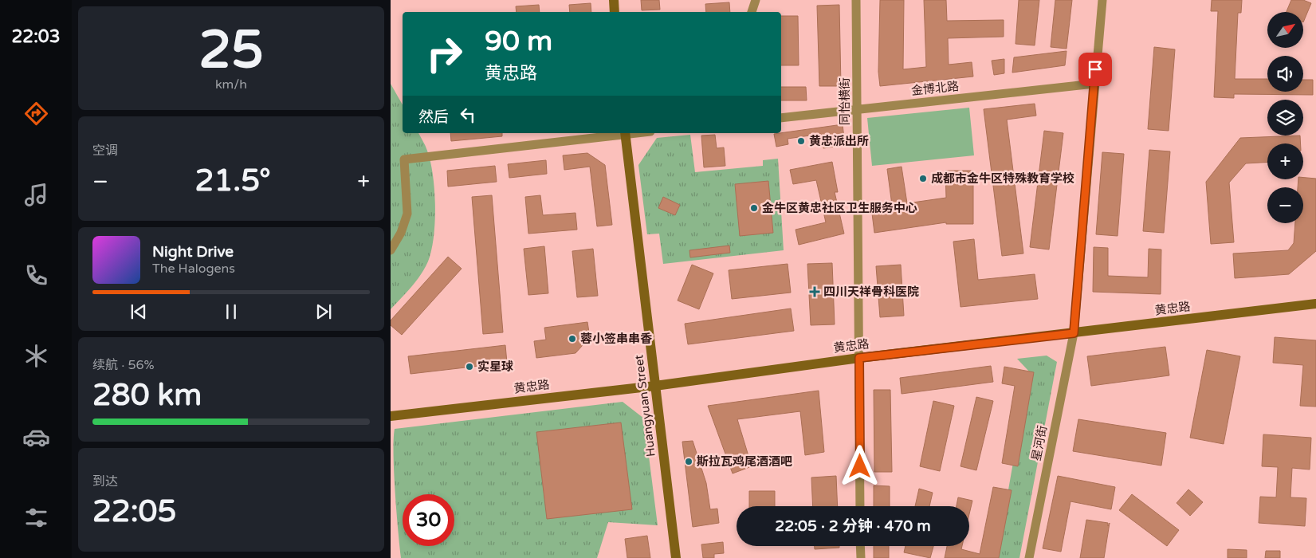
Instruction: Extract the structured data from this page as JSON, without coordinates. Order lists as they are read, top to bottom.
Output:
{
  "streets": {
    "street": [
      "金博北路",
      "同怡横街",
      "黄忠路",
      "Huangyuan Street",
      "星河街"
    ]
  },
  "crossings": [
    ["金博北路", "同怡横街"],
    ["金博北路", "星河街"],
    ["同怡横街", "黄忠路"],
    ["黄忠路", "Huangyuan Street"],
    ["黄忠路", "星河街"]
  ],
  "places": {
    "other": [
      "黄忠派出所",
      "成都市金牛区特殊教育学校",
      "金牛区黄忠社区卫生服务中心",
      "蓉小签串串香",
      "实星球",
      "斯拉瓦鸡尾酒酒吧"
    ],
    "health": ["四川天祥骨科医院"]
  },
  "north": "top right",
  "page": {
    "tabs": "22:03",
    "tile": [
      ["25", "km/h"],
      "空调",
      ["续航 · 56%", "280 km"],
      ["到达", "22:05"]
    ],
    "map_buttons": ["+", "−"],
    "turn": ["90 m", "黄忠路"],
    "then": "然后",
    "heat": ["−", "21.5°", "+"],
    "song": ["Night Drive", "The Halogens"],
    "limit": "30",
    "trip": "22:05 · 2 分钟 · 470 m"
  }
}
